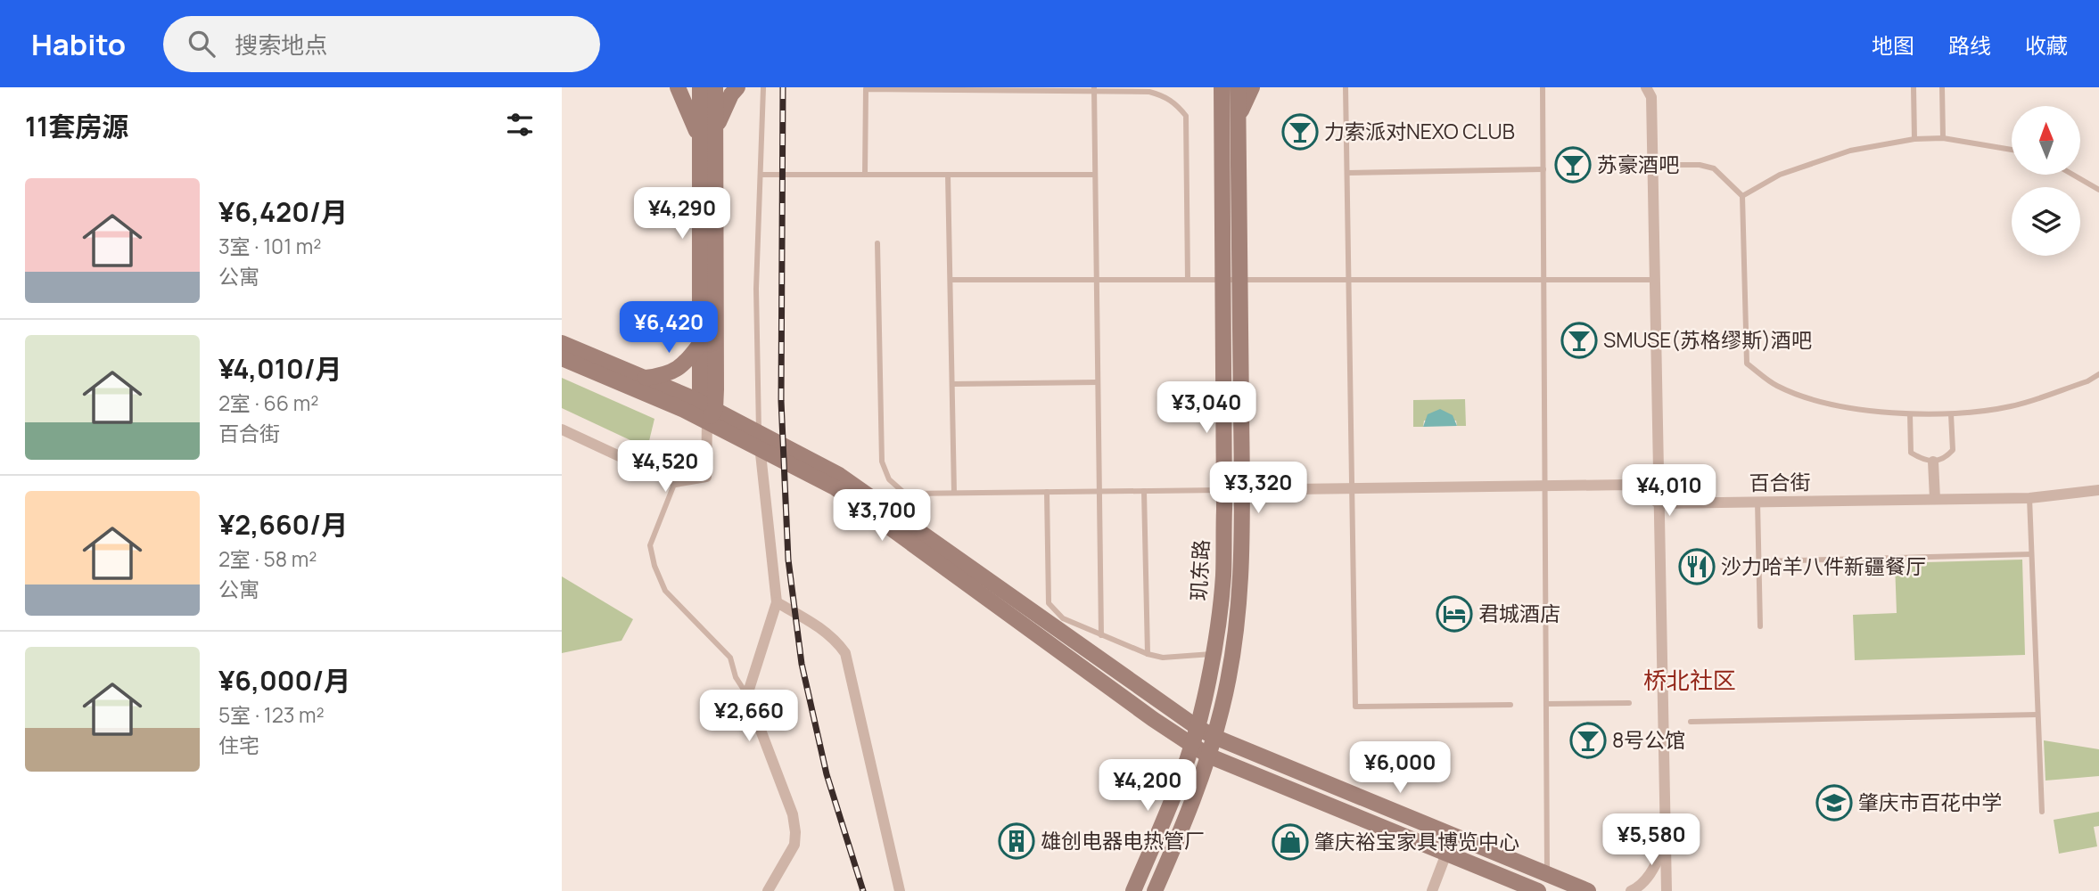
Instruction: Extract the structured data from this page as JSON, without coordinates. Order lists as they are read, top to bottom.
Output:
{
  "streets": {
    "street": ["百合街", "玑东路"]
  },
  "districts": ["桥北社区"],
  "places": {
    "bar": [
      "力索派对NEXO CLUB",
      "苏豪酒吧",
      "SMUSE(苏格缪斯)酒吧",
      "8号公馆"
    ],
    "restaurant": ["沙力哈羊八件新疆餐厅"],
    "hotel": ["君城酒店"],
    "school or university": ["肇庆市百花中学"],
    "building": ["雄创电器电热管厂"],
    "shop": ["肇庆裕宝家具博览中心"]
  },
  "north": "top",
  "page": {
    "header": "Habito",
    "search": "搜索地点",
    "nav": ["地图", "路线", "收藏"],
    "heading": "11套房源",
    "list": [
      {
        "name": "¥6,420/月",
        "note": "3室 · 101 m² · 公寓"
      },
      {
        "name": "¥4,010/月",
        "note": "2室 · 66 m² · 百合街"
      },
      {
        "name": "¥2,660/月",
        "note": "2室 · 58 m² · 公寓"
      },
      {
        "name": "¥6,000/月",
        "note": "5室 · 123 m² · 住宅"
      }
    ],
    "price": [
      "¥4,290",
      "¥6,420",
      "¥3,040",
      "¥4,520",
      "¥3,320",
      "¥4,010",
      "¥3,700",
      "¥2,660",
      "¥6,000",
      "¥4,200",
      "¥5,580"
    ]
  }
}
